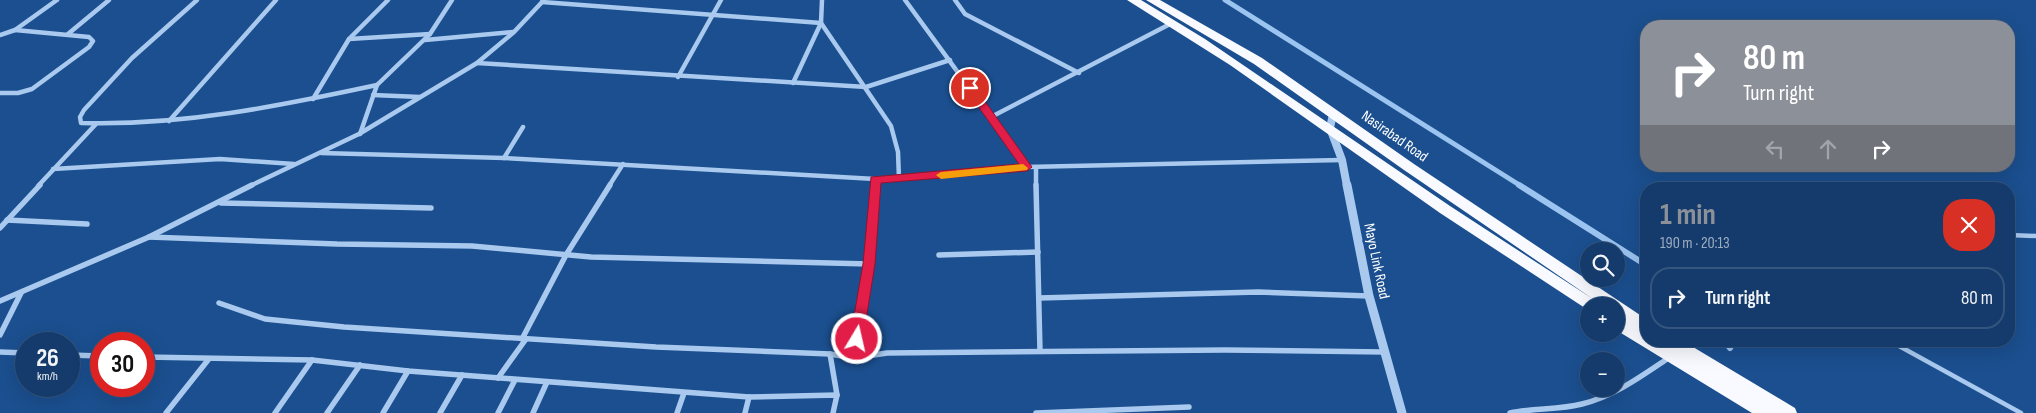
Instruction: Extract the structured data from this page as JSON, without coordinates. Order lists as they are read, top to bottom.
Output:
{
  "streets": {
    "highway": ["Nasirabad Road"],
    "street": ["Mayo Link Road"]
  },
  "crossings": [
    ["Nasirabad Road", "Mayo Link Road"]
  ],
  "page": {
    "turn": ["80 m", "Turn right"],
    "heading": ["1 min", "190 m · 20:13"],
    "map_buttons": ["+", "−"],
    "list": [
      {
        "name": "Turn right",
        "value": "80 m"
      }
    ],
    "speed": "26 km/h",
    "limit": "30"
  }
}
